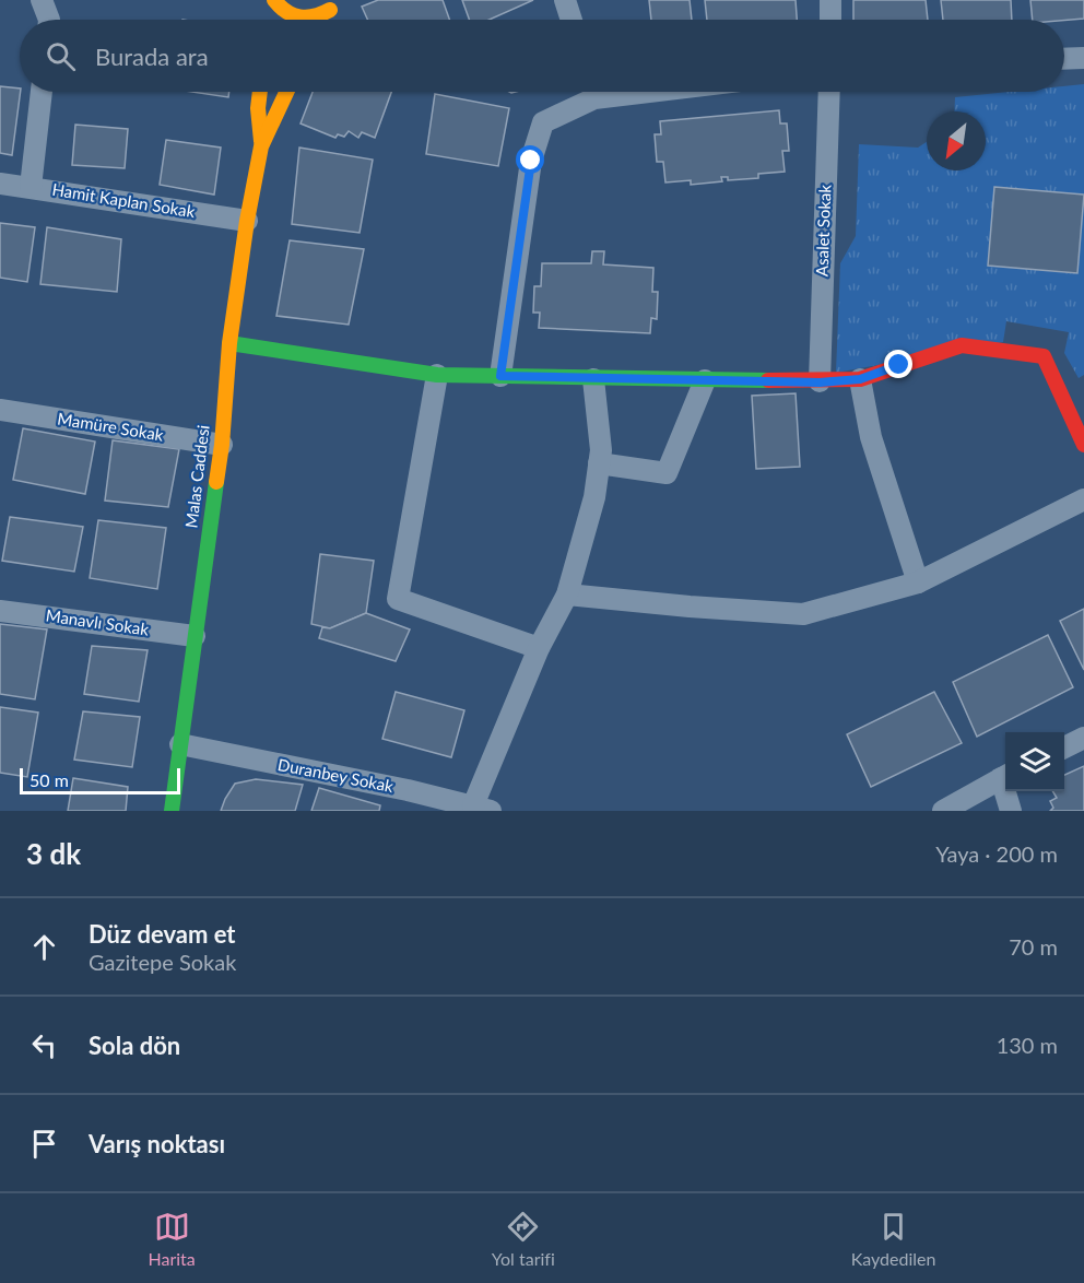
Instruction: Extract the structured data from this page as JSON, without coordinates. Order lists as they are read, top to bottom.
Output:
{
  "streets": {
    "street": [
      "Hamit Kaplan Sokak",
      "Asalet Sokak",
      "Mamüre Sokak",
      "Malas Caddesi",
      "Manavlı Sokak",
      "Duranbey Sokak"
    ]
  },
  "crossings": [
    ["Hamit Kaplan Sokak", "Malas Caddesi"],
    ["Mamüre Sokak", "Malas Caddesi"],
    ["Malas Caddesi", "Manavlı Sokak"],
    ["Malas Caddesi", "Duranbey Sokak"]
  ],
  "scale_bar": "50 m",
  "north": "bottom left",
  "page": {
    "search": "Burada ara",
    "scale": "50 m",
    "heading": ["3 dk", "Yaya · 200 m"],
    "list": [
      ["Düz devam et", "Gazitepe Sokak", "70 m"],
      ["Sola dön", "130 m"],
      "Varış noktası"
    ],
    "nav": ["Harita", "Yol tarifi", "Kaydedilen"]
  }
}
